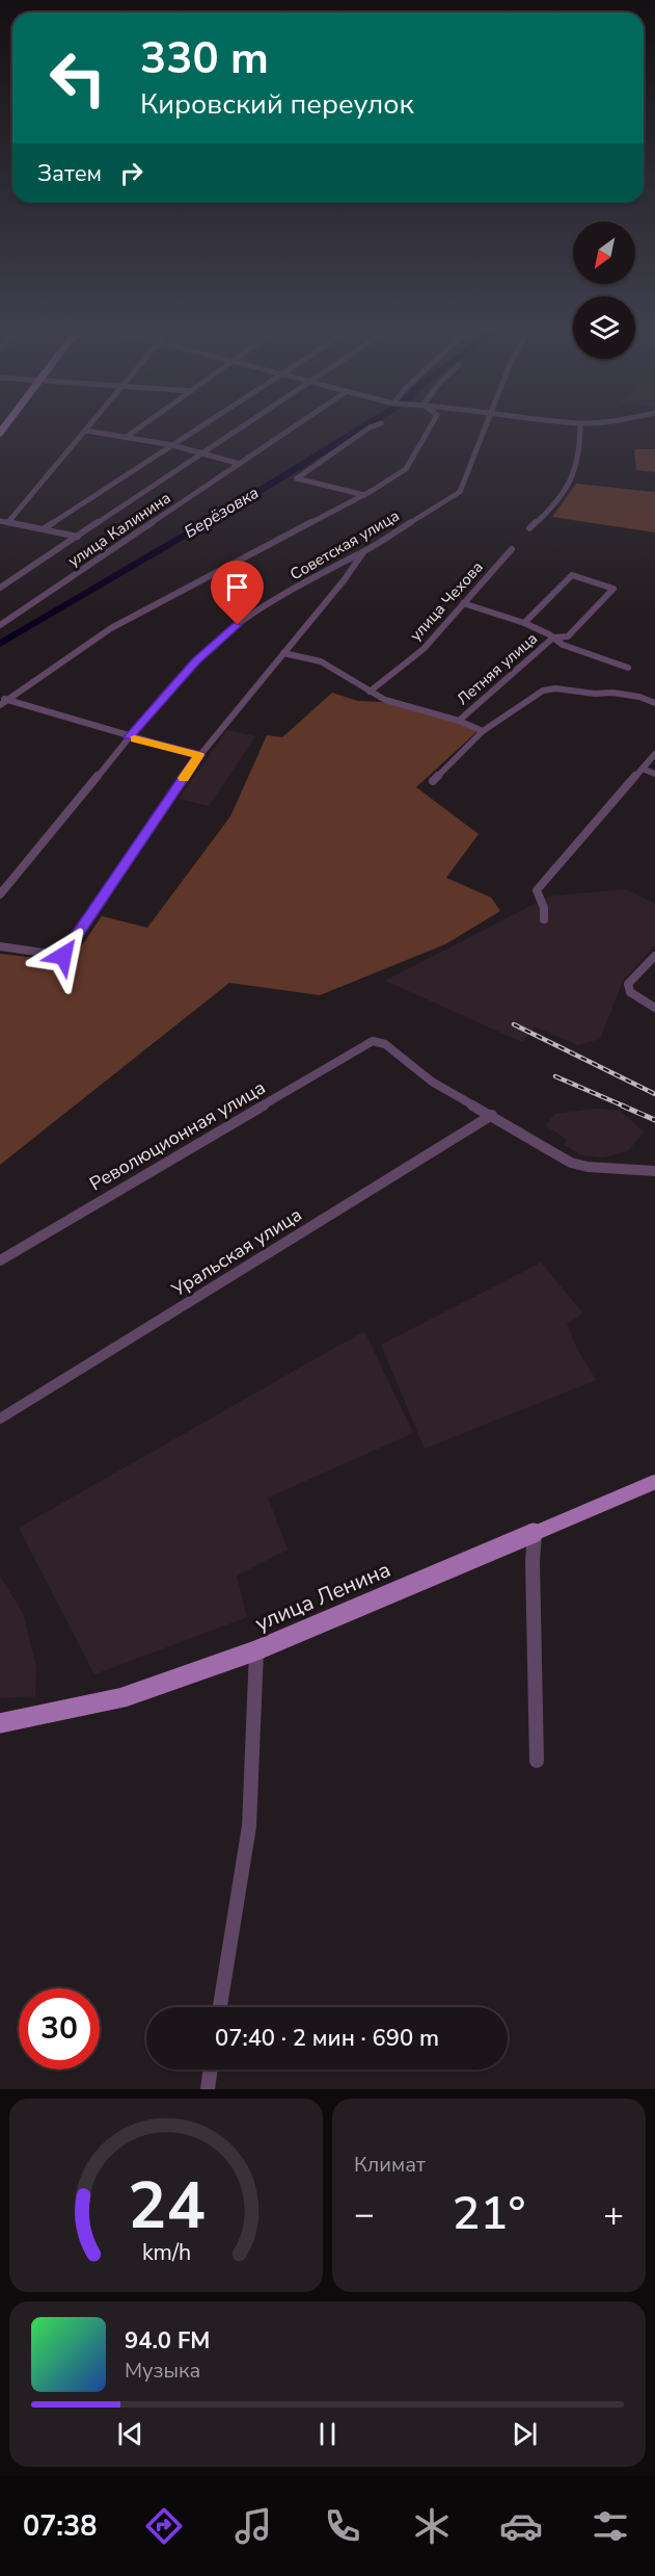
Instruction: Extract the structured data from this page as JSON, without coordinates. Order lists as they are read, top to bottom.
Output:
{
  "streets": {
    "main road": ["улица Ленина"],
    "street": [
      "улица Калинина",
      "Советская улица",
      "улица Чехова",
      "Летняя улица",
      "Революционная улица",
      "Уральская улица"
    ]
  },
  "crossings": [
    ["Революционная улица", "Уральская улица"]
  ],
  "water": ["Берёзовка"],
  "north": "bottom left",
  "page": {
    "turn": ["330 m", "Кировский переулок"],
    "then": "Затем",
    "limit": "30",
    "trip": "07:40 · 2 мин · 690 m",
    "tile": "Климат",
    "heat": ["−", "21°", "+"],
    "song": ["94.0 FM", "Музыка"],
    "tabs": "07:38",
    "gauge": ["24", "km/h"]
  }
}
